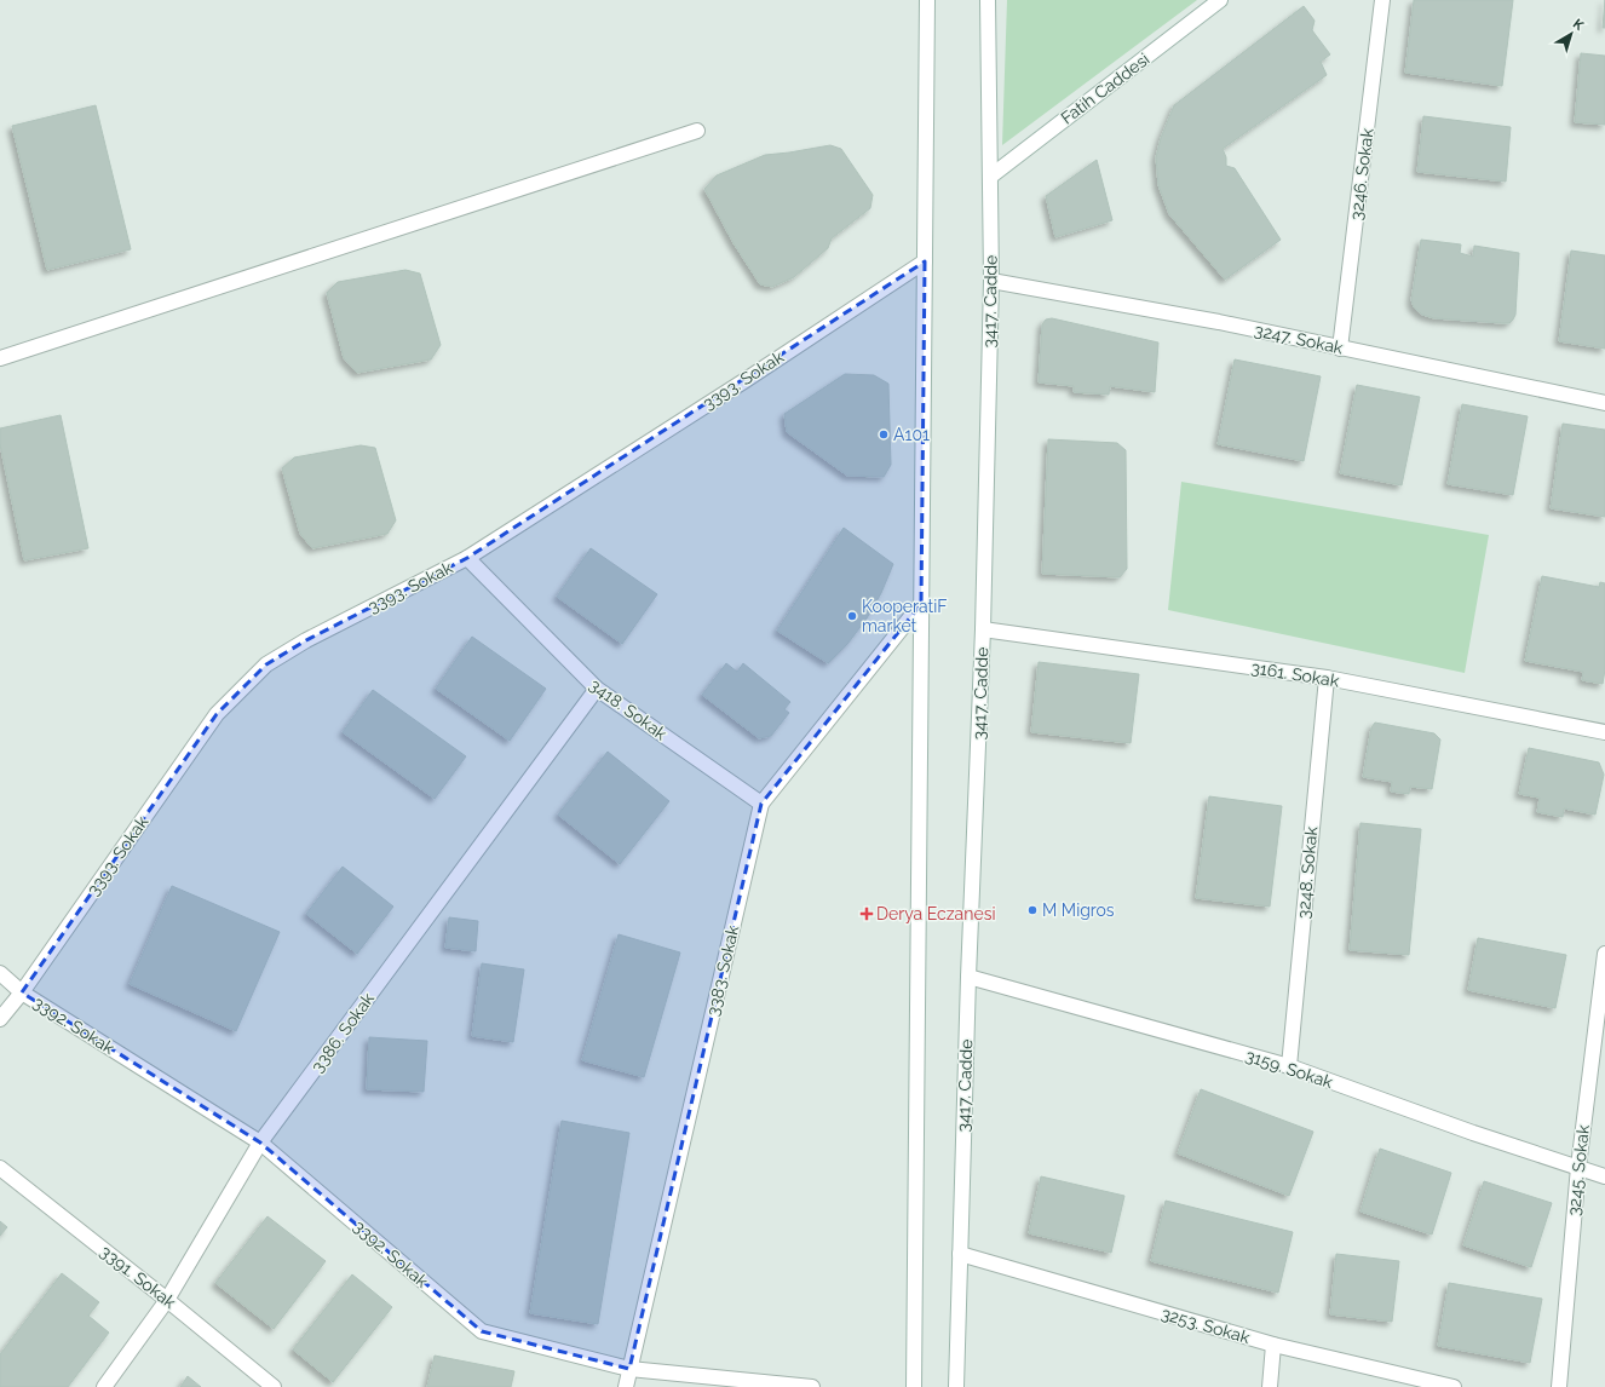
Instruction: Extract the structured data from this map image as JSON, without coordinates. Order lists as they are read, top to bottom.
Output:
{
  "streets": {
    "street": [
      "Fatih Caddesi",
      "3246. Sokak",
      "3417. Cadde",
      "3247. Sokak",
      "3393. Sokak",
      "3161. Sokak",
      "3418. Sokak",
      "3248. Sokak",
      "3383. Sokak",
      "3392. Sokak",
      "3386. Sokak",
      "3159. Sokak",
      "3245. Sokak",
      "3391. Sokak",
      "3253. Sokak"
    ]
  },
  "crossings": [
    ["Fatih Caddesi", "3417. Cadde"],
    ["3246. Sokak", "3247. Sokak"],
    ["3417. Cadde", "3247. Sokak"],
    ["3417. Cadde", "3161. Sokak"],
    ["3417. Cadde", "3159. Sokak"],
    ["3417. Cadde", "3253. Sokak"],
    ["3393. Sokak", "3418. Sokak"],
    ["3393. Sokak", "3392. Sokak"],
    ["3161. Sokak", "3248. Sokak"],
    ["3418. Sokak", "3383. Sokak"],
    ["3418. Sokak", "3386. Sokak"],
    ["3248. Sokak", "3159. Sokak"],
    ["3383. Sokak", "3392. Sokak"],
    ["3392. Sokak", "3386. Sokak"],
    ["3386. Sokak", "3391. Sokak"],
    ["3159. Sokak", "3245. Sokak"]
  ],
  "places": {
    "other": ["A101", "KooperatiF market", "M Migros"],
    "health": ["Derya Eczanesi"]
  },
  "north": "top right"
}
